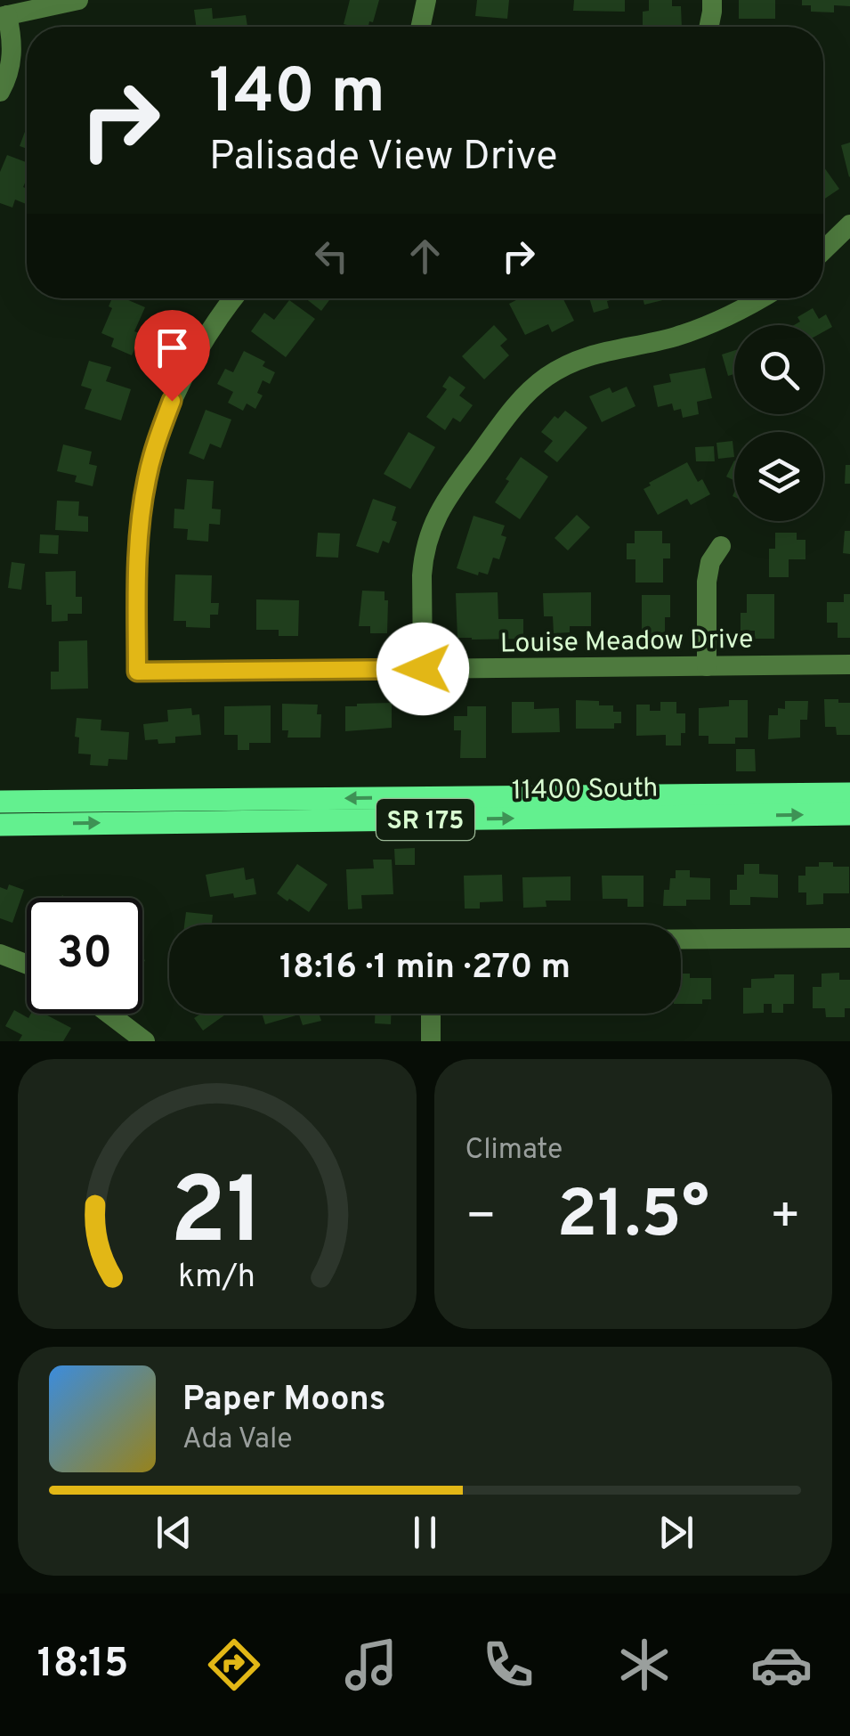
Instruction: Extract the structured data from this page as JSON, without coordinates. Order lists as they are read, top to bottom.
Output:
{
  "streets": {
    "main road": ["11400 South", "SR 175"],
    "street": ["Louise Meadow Drive"]
  },
  "page": {
    "turn": ["140 m", "Palisade View Drive"],
    "limit": "30",
    "trip": "18:16 · 1 min · 270 m",
    "tile": "Climate",
    "heat": ["−", "21.5°", "+"],
    "song": ["Paper Moons", "Ada Vale"],
    "tabs": "18:15",
    "gauge": ["21", "km/h"]
  }
}
